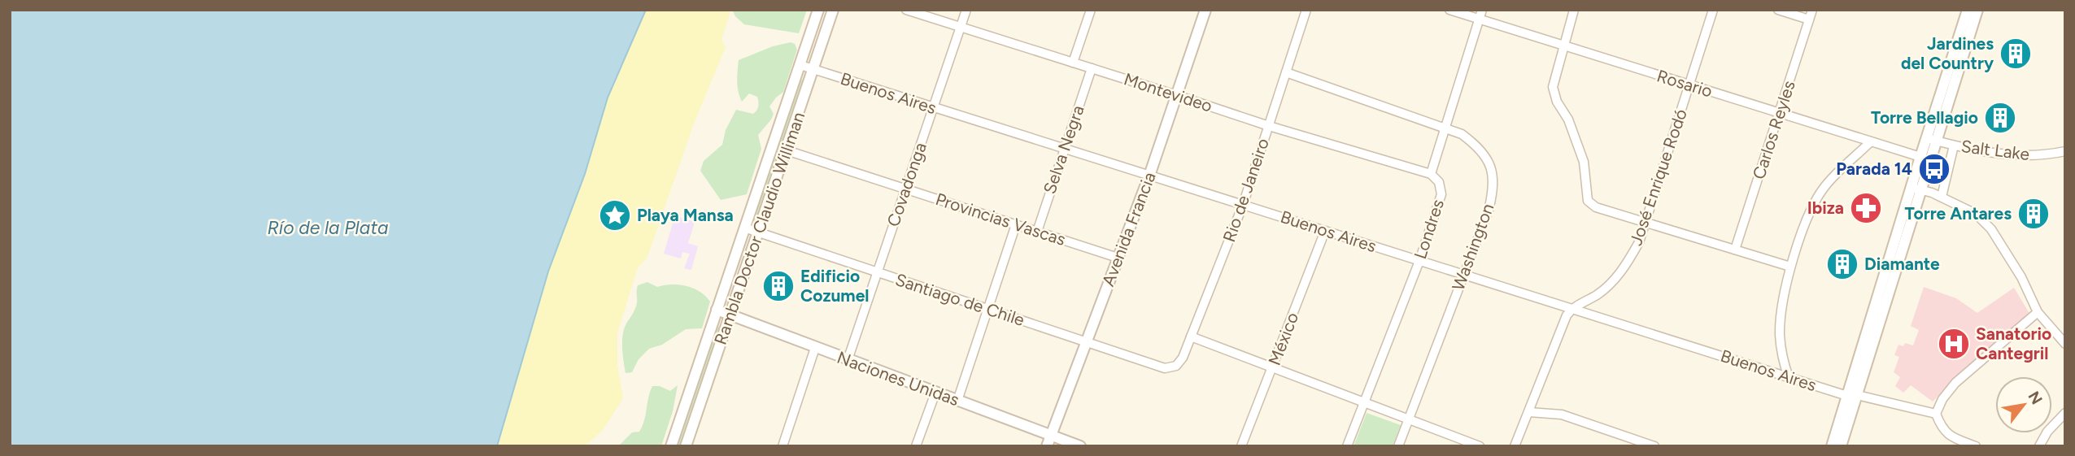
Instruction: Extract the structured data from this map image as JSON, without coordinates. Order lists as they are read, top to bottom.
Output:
{
  "streets": {
    "main road": ["Rambla Doctor Claudio Williman", "Avenida Francia", "Naciones Unidas"],
    "street": [
      "Rosario",
      "Montevideo",
      "Buenos Aires",
      "Carlos Reyles",
      "Selva Negra",
      "Salt Lake",
      "José Enrique Rodó",
      "Covadonga",
      "Rio de Janeiro",
      "Provincias Vascas",
      "Londres",
      "Washington",
      "Santiago de Chile",
      "México"
    ]
  },
  "crossings": [
    ["Rosario", "Carlos Reyles"],
    ["Rosario", "José Enrique Rodó"],
    ["Rosario", "Londres"],
    ["Montevideo", "Selva Negra"],
    ["Montevideo", "Covadonga"],
    ["Montevideo", "Rio de Janeiro"],
    ["Montevideo", "Avenida Francia"],
    ["Montevideo", "Londres"],
    ["Buenos Aires", "Selva Negra"],
    ["Buenos Aires", "José Enrique Rodó"],
    ["Buenos Aires", "Covadonga"],
    ["Buenos Aires", "Rio de Janeiro"],
    ["Buenos Aires", "Rambla Doctor Claudio Williman"],
    ["Buenos Aires", "Avenida Francia"],
    ["Buenos Aires", "Londres"],
    ["Buenos Aires", "Washington"],
    ["Buenos Aires", "México"],
    ["Selva Negra", "Provincias Vascas"],
    ["Covadonga", "Provincias Vascas"],
    ["Covadonga", "Santiago de Chile"],
    ["Covadonga", "Naciones Unidas"],
    ["Rio de Janeiro", "Washington"],
    ["Rio de Janeiro", "Santiago de Chile"],
    ["Provincias Vascas", "Rambla Doctor Claudio Williman"],
    ["Provincias Vascas", "Avenida Francia"],
    ["Rambla Doctor Claudio Williman", "Santiago de Chile"],
    ["Rambla Doctor Claudio Williman", "Naciones Unidas"],
    ["Avenida Francia", "Santiago de Chile"],
    ["Avenida Francia", "Naciones Unidas"],
    ["Londres", "Washington"]
  ],
  "water": ["Río de la Plata"],
  "places": {
    "building": [
      "Jardines del Country",
      "Torre Bellagio",
      "Torre Antares",
      "Diamante",
      "Edificio Cozumel"
    ],
    "bus stop": ["Parada 14"],
    "pharmacy": ["Ibiza"],
    "place": ["Playa Mansa"],
    "hospital": ["Sanatorio Cantegril"]
  },
  "north": "top right"
}
